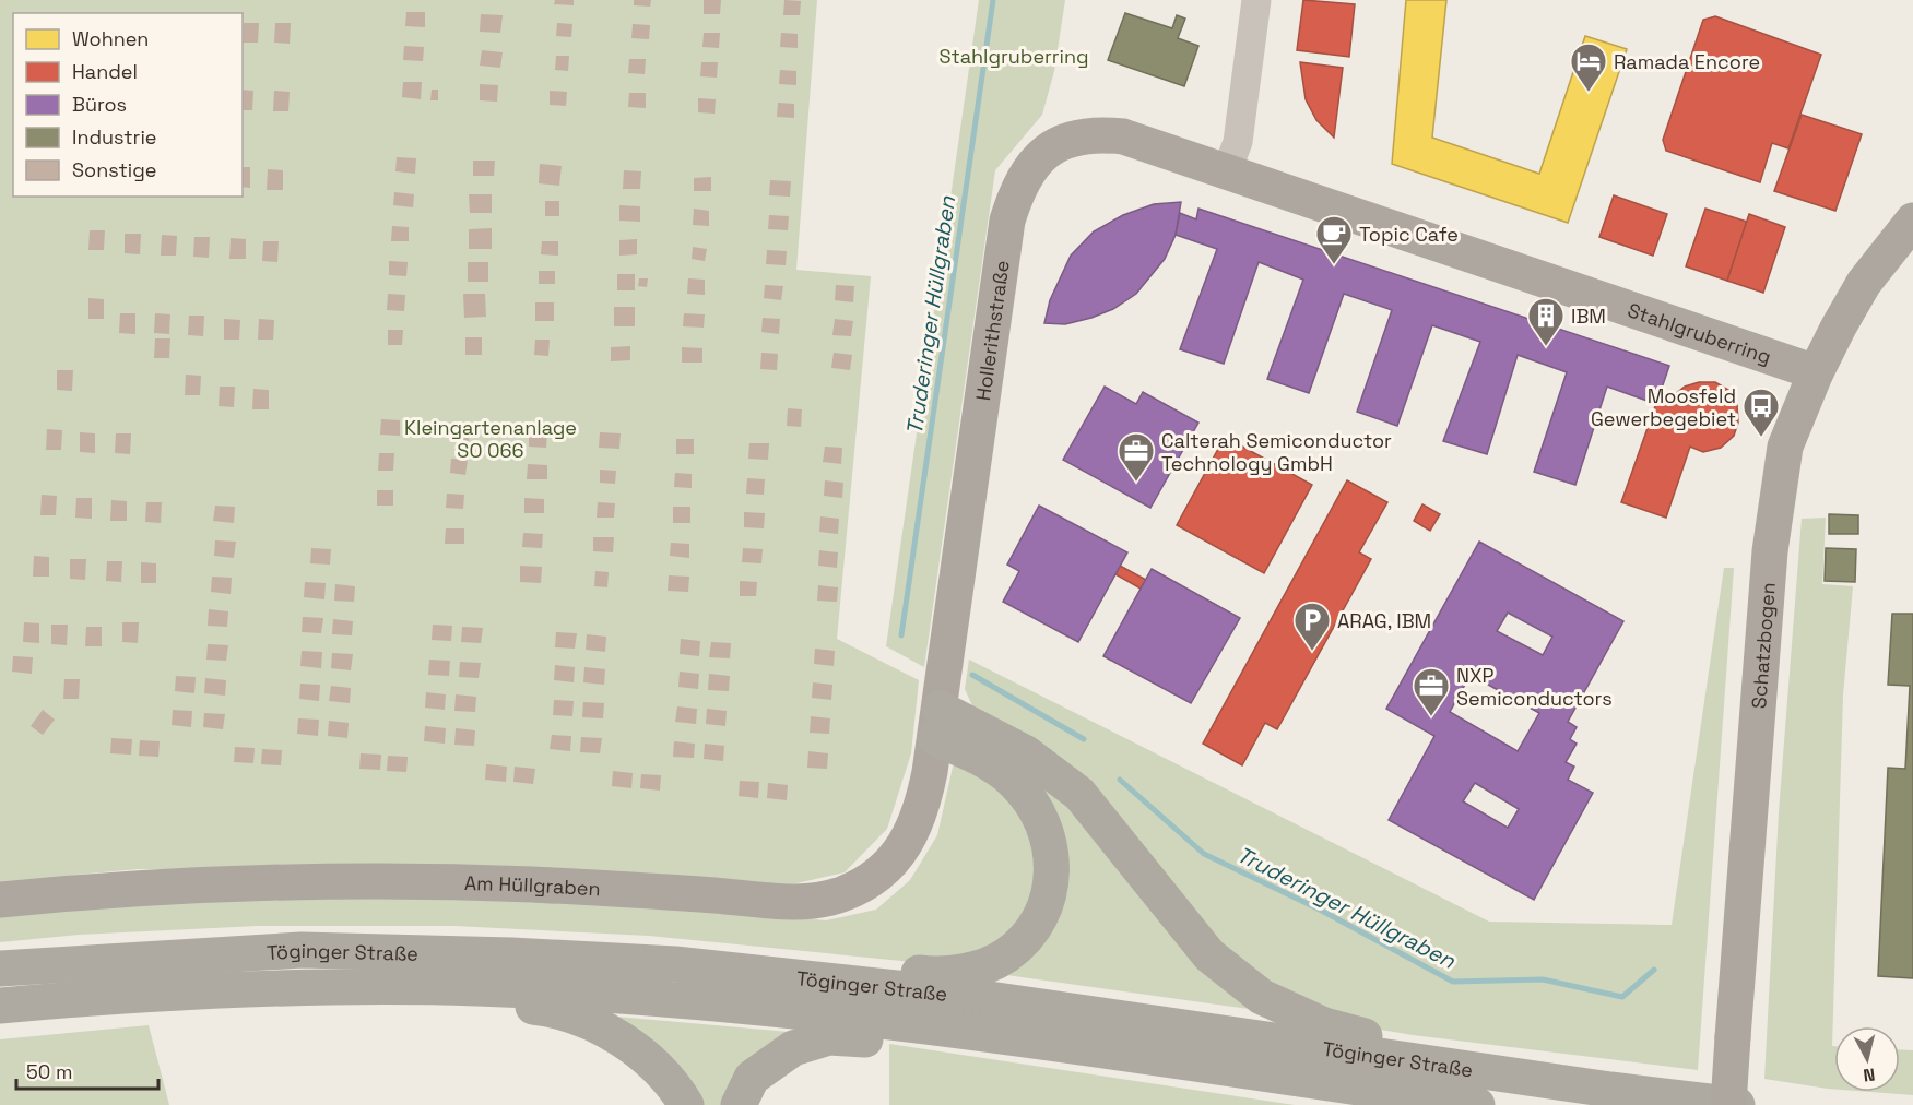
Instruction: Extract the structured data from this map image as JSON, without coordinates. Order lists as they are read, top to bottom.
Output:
{
  "streets": {
    "highway": ["Töginger Straße"],
    "main road": [
      "Hollerithstraße",
      "Stahlgruberring",
      "Schatzbogen",
      "Am Hüllgraben"
    ]
  },
  "crossings": [
    ["Hollerithstraße", "Stahlgruberring"],
    ["Hollerithstraße", "Am Hüllgraben"],
    ["Stahlgruberring", "Schatzbogen"]
  ],
  "water": ["Truderinger Hüllgraben"],
  "parks": ["Stahlgruberring", "Kleingartenanlage SO 066"],
  "places": {
    "hotel": ["Ramada Encore"],
    "cafe": ["Topic Cafe"],
    "building": ["IBM"],
    "bus stop": ["Moosfeld Gewerbegebiet"],
    "office": ["Calterah Semiconductor Technology GmbH", "NXP Semiconductors"],
    "parking": ["ARAG, IBM"]
  },
  "legend": [
    "Wohnen",
    "Handel",
    "Büros",
    "Industrie",
    "Sonstige"
  ],
  "scale_bar": "50 m",
  "north": "bottom"
}
